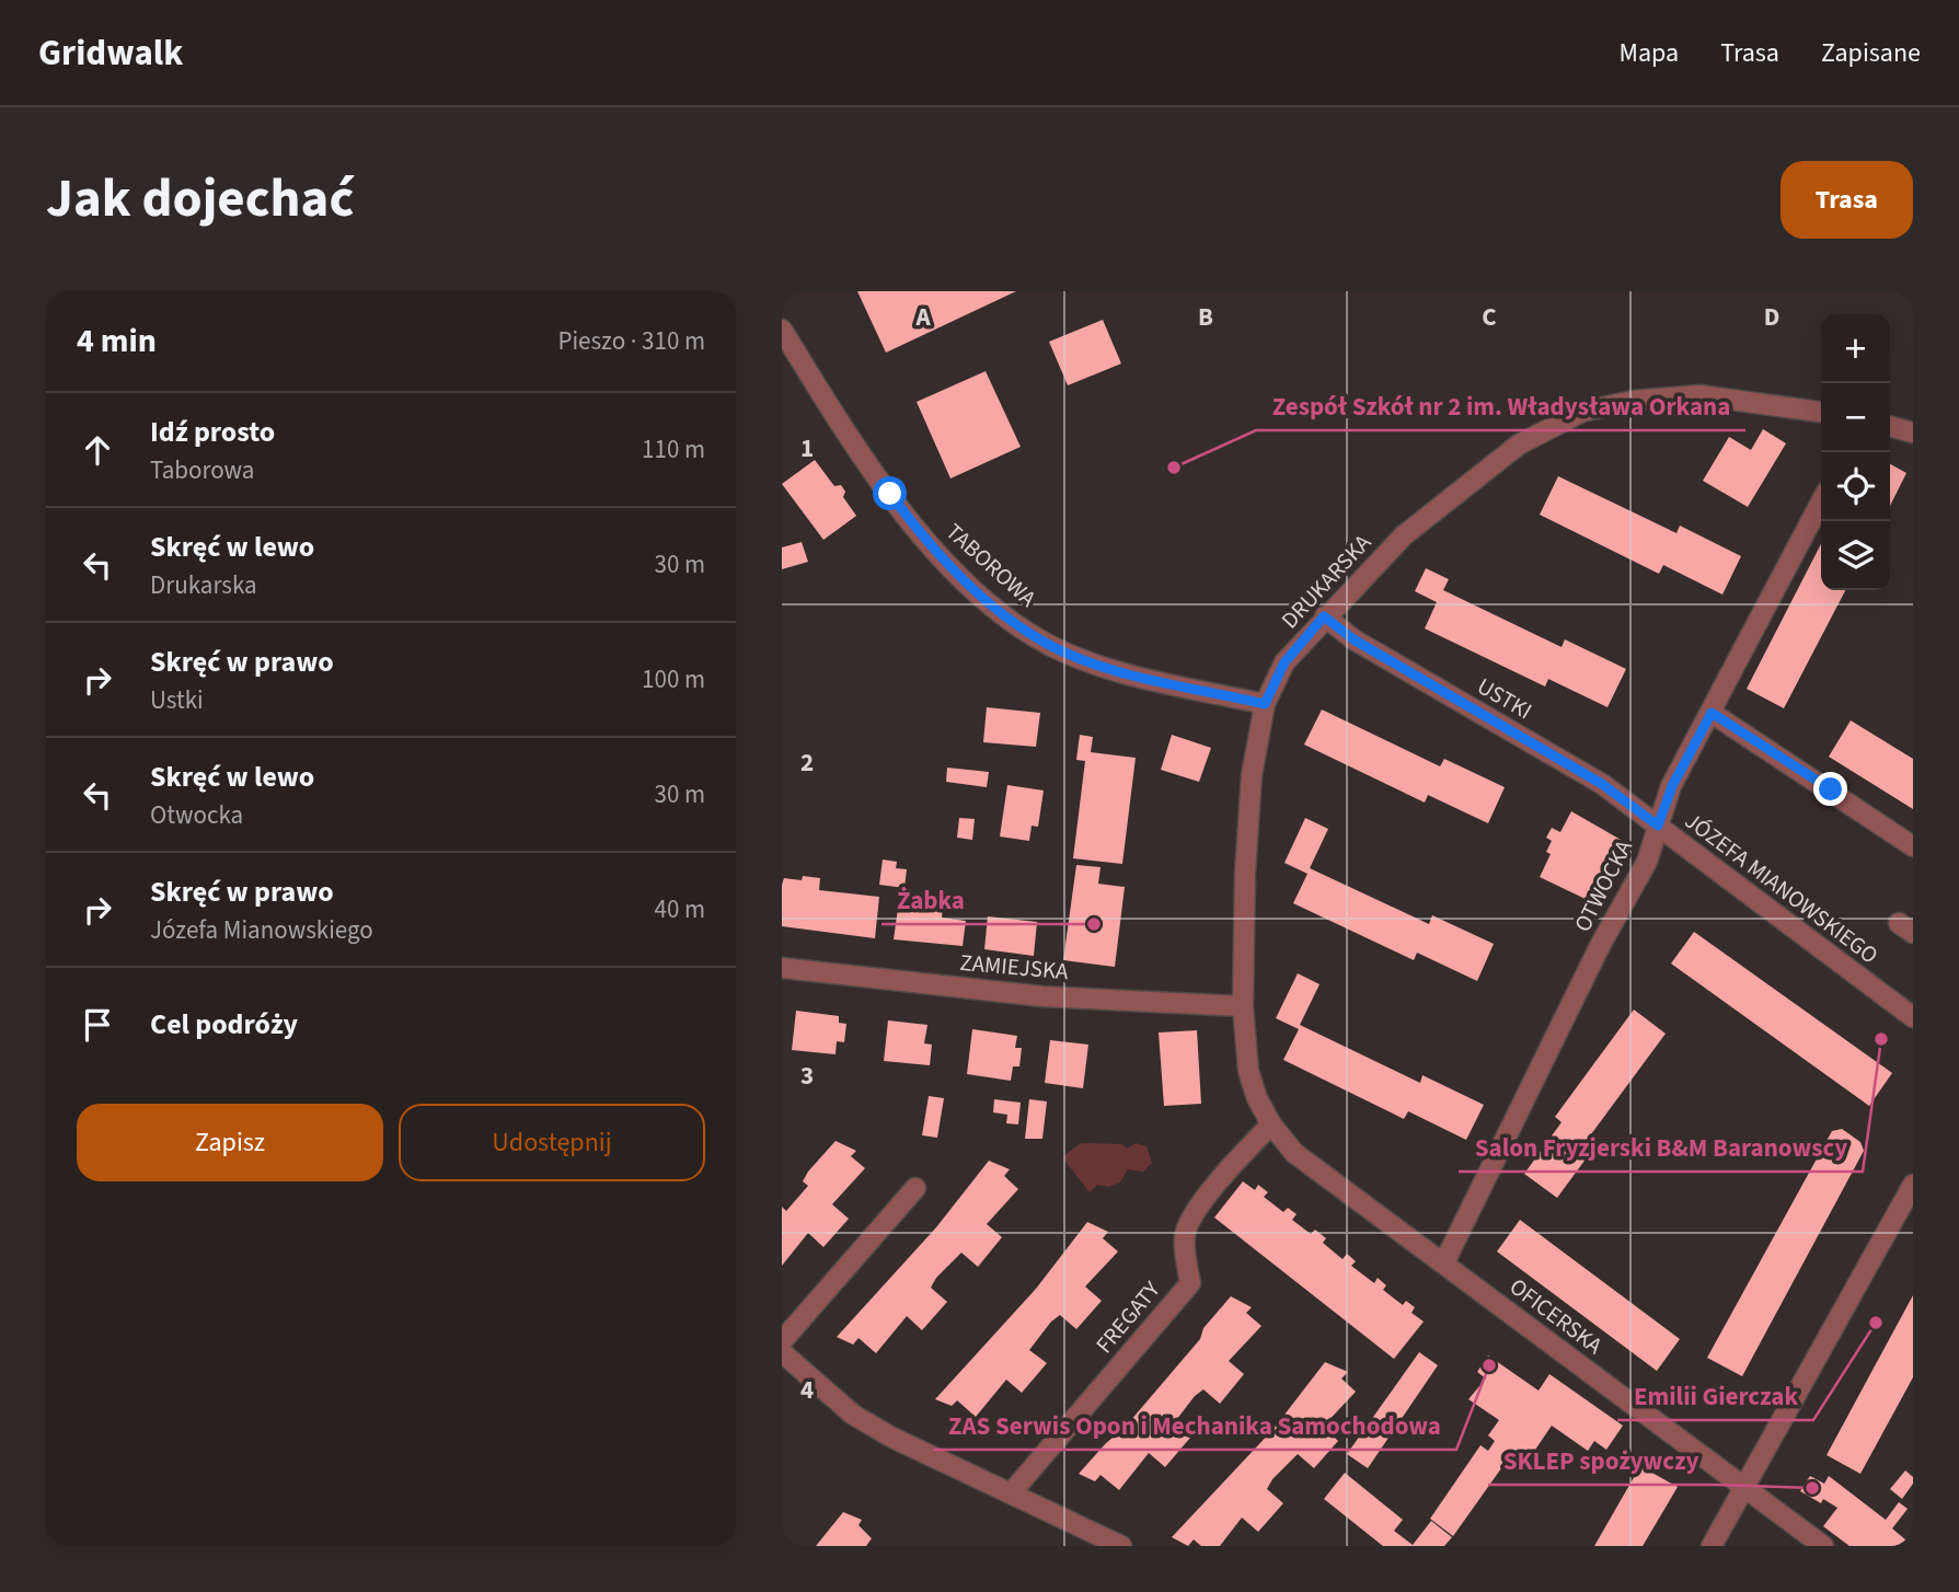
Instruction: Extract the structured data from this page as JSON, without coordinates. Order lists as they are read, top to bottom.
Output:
{
  "streets": {
    "street": [
      "TABOROWA",
      "DRUKARSKA",
      "USTKI",
      "OTWOCKA",
      "JÓZEFA MIANOWSKIEGO",
      "ZAMIEJSKA",
      "OFICERSKA",
      "FREGATY"
    ]
  },
  "crossings": [
    ["TABOROWA", "DRUKARSKA"],
    ["DRUKARSKA", "USTKI"],
    ["DRUKARSKA", "OTWOCKA"],
    ["DRUKARSKA", "ZAMIEJSKA"],
    ["DRUKARSKA", "OFICERSKA"],
    ["DRUKARSKA", "FREGATY"],
    ["USTKI", "OTWOCKA"],
    ["USTKI", "JÓZEFA MIANOWSKIEGO"],
    ["OTWOCKA", "JÓZEFA MIANOWSKIEGO"],
    ["OTWOCKA", "OFICERSKA"]
  ],
  "places": [
    "Zespół Szkół nr 2 im. Władysława Orkana",
    "Żabka",
    "Salon Fryzjerski B&M Baranowscy",
    "Emilii Gierczak",
    "ZAS Serwis Opon i Mechanika Samochodowa",
    "SKLEP spożywczy"
  ],
  "page": {
    "header": "Gridwalk",
    "nav": ["Mapa", "Trasa", "Zapisane"],
    "title": "Jak dojechać",
    "buttons": [
      "Trasa",
      ["Zapisz", "Udostępnij"]
    ],
    "heading": ["4 min", "Pieszo · 310 m"],
    "map_buttons": ["+", "−"],
    "list": [
      ["Idź prosto", "Taborowa", "110 m"],
      ["Skręć w lewo", "Drukarska", "30 m"],
      ["Skręć w prawo", "Ustki", "100 m"],
      ["Skręć w lewo", "Otwocka", "30 m"],
      ["Skręć w prawo", "Józefa Mianowskiego", "40 m"],
      "Cel podróży"
    ]
  },
  "grid": {
    "columns": [
      "A",
      "B",
      "C",
      "D"
    ],
    "rows": [
      "1",
      "2",
      "3",
      "4"
    ]
  }
}
